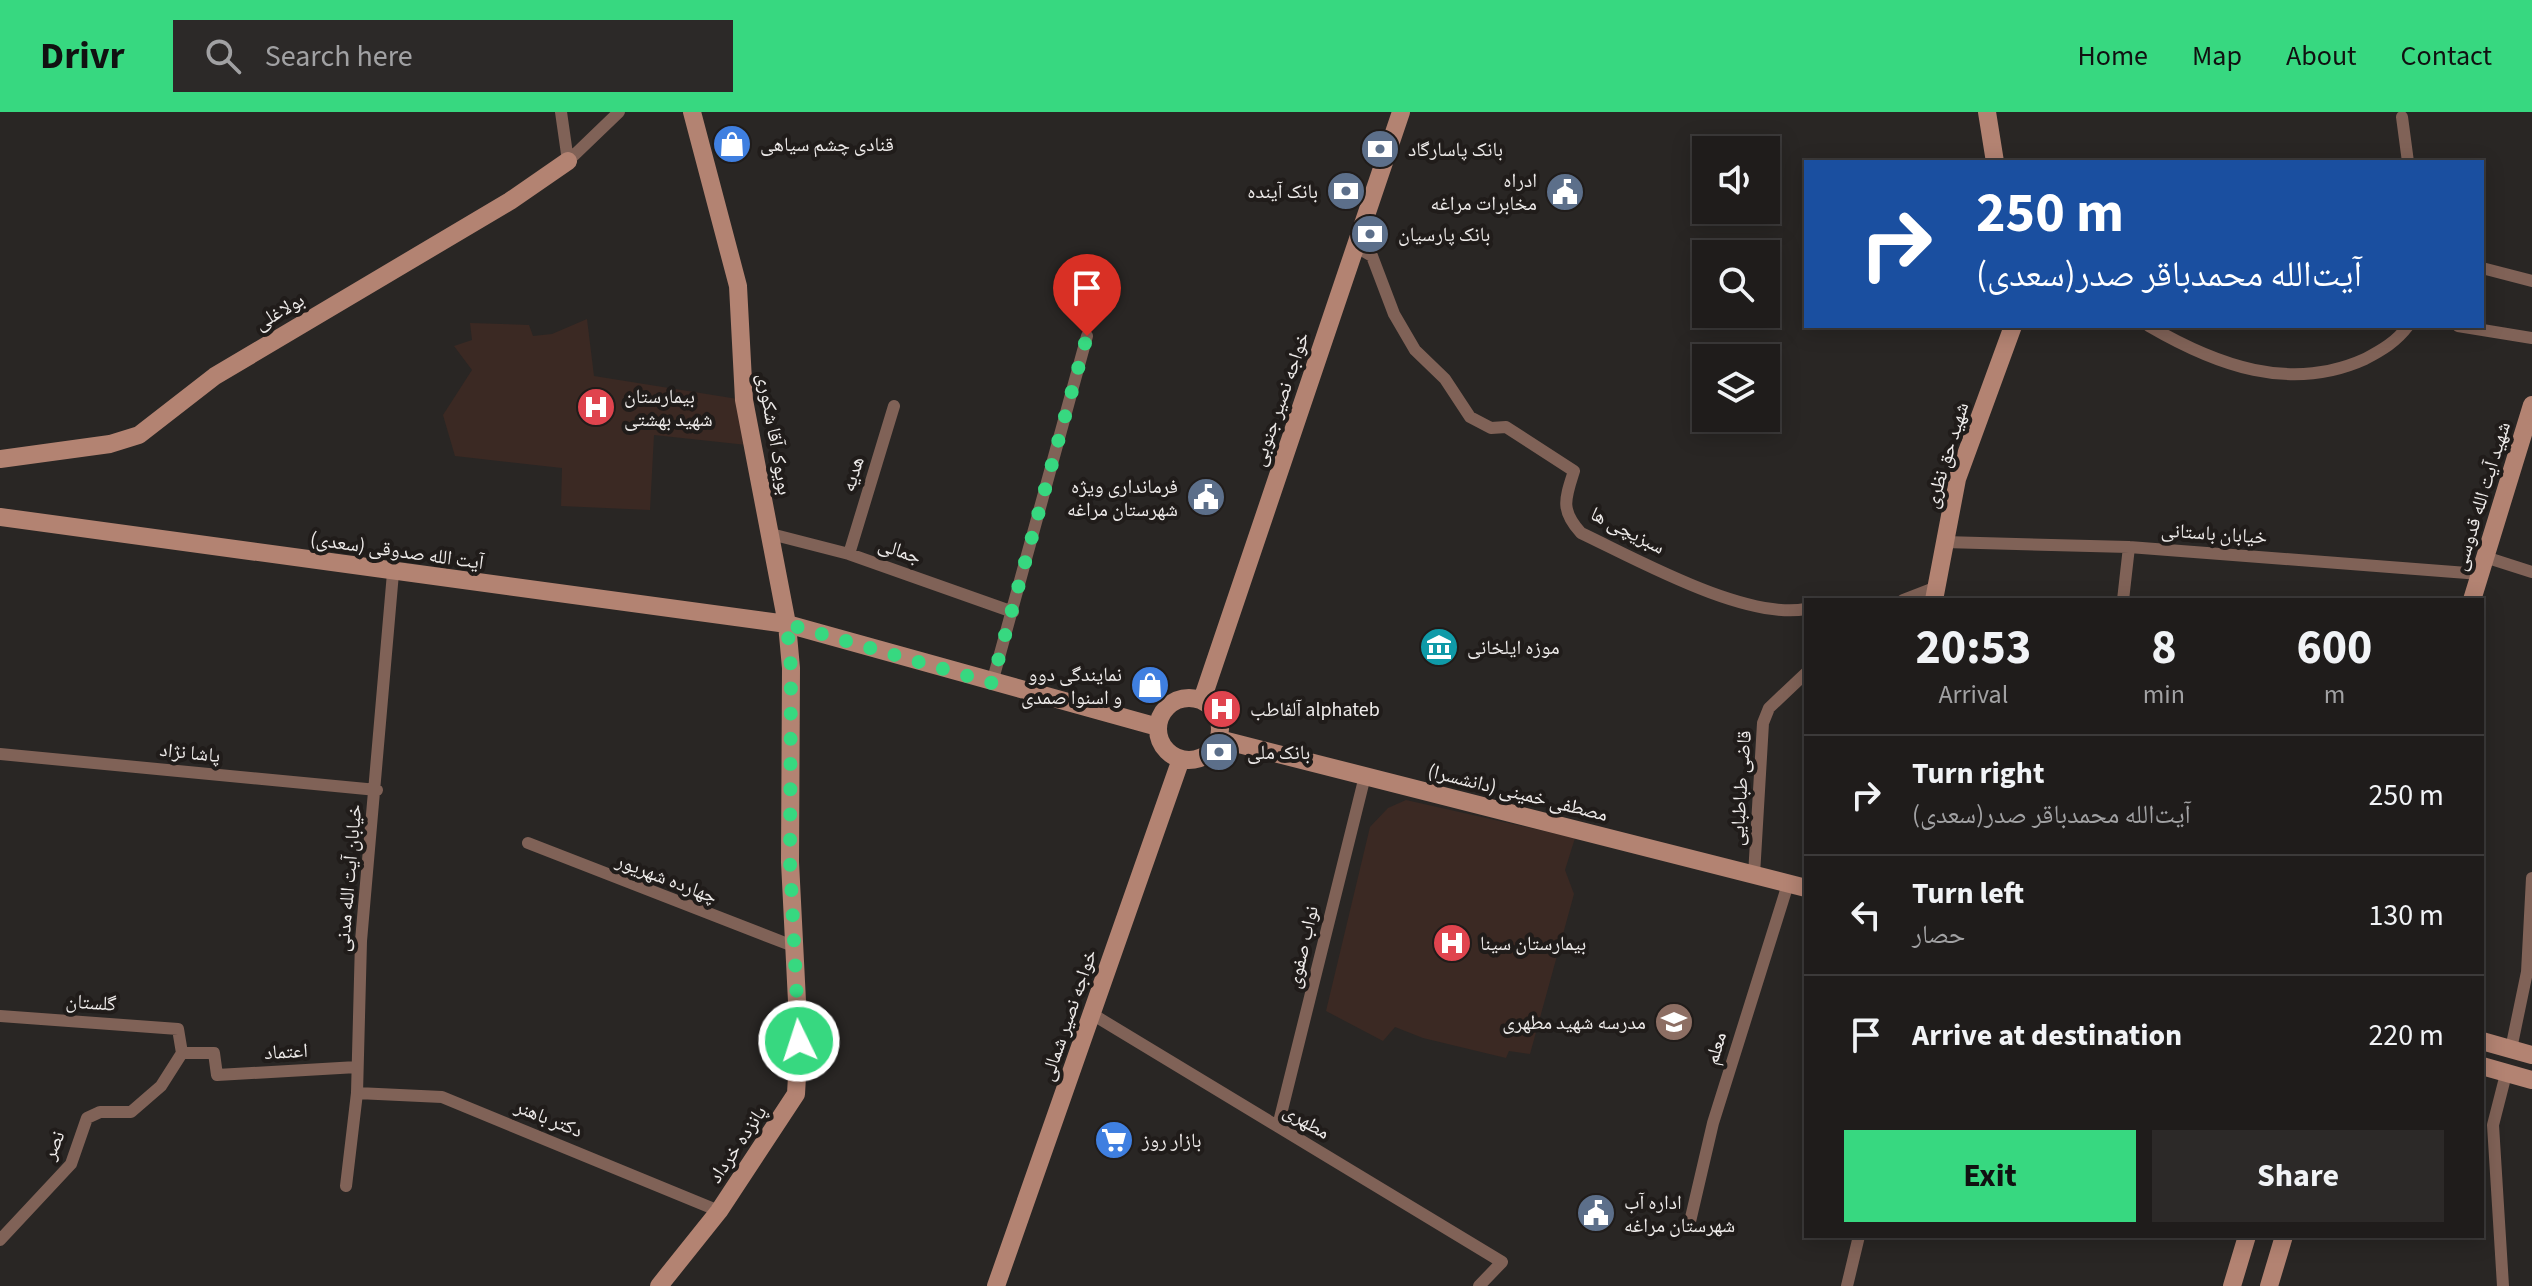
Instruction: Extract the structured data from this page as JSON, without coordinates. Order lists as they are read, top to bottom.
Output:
{
  "streets": {
    "street": [
      "بولاغلی",
      "خواجه نصیر جنوبی",
      "بویوک آقا شکوری",
      "شهید حق نظری",
      "هدیه",
      "شهید آیت الله قدوسی",
      "سبزیچی ها",
      "خیابان باستانی",
      "آیت الله صدوقی (سعدی)",
      "جمالی",
      "پاشا نژاد",
      "قاضی طباطبایی",
      "مصطفی خمینی (دانشسرا)",
      "خیابان آیت الله مدنی",
      "چهارده شهریور",
      "نواب صفوی",
      "گلستان",
      "خواجه نصیر شمالی",
      "معلم",
      "اعتماد",
      "دکتر باهنر",
      "مطهری",
      "پانزده خرداد",
      "نصر"
    ]
  },
  "crossings": [
    ["خواجه نصیر جنوبی", "سبزیچی ها"],
    ["خواجه نصیر جنوبی", "آیت الله صدوقی (سعدی)"],
    ["خواجه نصیر جنوبی", "مصطفی خمینی (دانشسرا)"],
    ["خواجه نصیر جنوبی", "خواجه نصیر شمالی"],
    ["بویوک آقا شکوری", "آیت الله صدوقی (سعدی)"],
    ["بویوک آقا شکوری", "جمالی"],
    ["بویوک آقا شکوری", "پانزده خرداد"],
    ["شهید حق نظری", "خیابان باستانی"],
    ["هدیه", "جمالی"],
    ["شهید آیت الله قدوسی", "خیابان باستانی"],
    ["آیت الله صدوقی (سعدی)", "مصطفی خمینی (دانشسرا)"],
    ["آیت الله صدوقی (سعدی)", "خیابان آیت الله مدنی"],
    ["آیت الله صدوقی (سعدی)", "خواجه نصیر شمالی"],
    ["آیت الله صدوقی (سعدی)", "پانزده خرداد"],
    ["پاشا نژاد", "خیابان آیت الله مدنی"],
    ["قاضی طباطبایی", "مصطفی خمینی (دانشسرا)"],
    ["مصطفی خمینی (دانشسرا)", "نواب صفوی"],
    ["مصطفی خمینی (دانشسرا)", "خواجه نصیر شمالی"],
    ["مصطفی خمینی (دانشسرا)", "معلم"],
    ["خیابان آیت الله مدنی", "اعتماد"],
    ["خیابان آیت الله مدنی", "دکتر باهنر"],
    ["چهارده شهریور", "پانزده خرداد"],
    ["نواب صفوی", "مطهری"],
    ["گلستان", "اعتماد"],
    ["گلستان", "نصر"],
    ["خواجه نصیر شمالی", "مطهری"],
    ["اعتماد", "نصر"],
    ["دکتر باهنر", "پانزده خرداد"]
  ],
  "places": {
    "shop": ["قنادی چشم سیاهی", "نمایندگی دوو و اسنوا صمدی"],
    "bank": [
      "بانک پاسارگاد",
      "بانک آینده",
      "بانک پارسیان",
      "بانک ملی"
    ],
    "public building": ["ادراه مخابرات مراغه", "فرمانداری ویژه شهرستان مراغه", "اداره آب شهرستان مراغه"],
    "hospital": ["بیمارستان شهید بهشتی", "آلفاطب alphateb", "بیمارستان سینا"],
    "museum": ["موزه ایلخانی"],
    "school or university": ["مدرسه شهید مطهری"],
    "supermarket": ["بازار روز"]
  },
  "page": {
    "header": "Drivr",
    "search": "Search here",
    "nav": [
      "Home",
      "Map",
      "About",
      "Contact"
    ],
    "turn": ["250 m", "آیت‌الله محمدباقر صدر(سعدی)"],
    "eta": [
      "20:53",
      "Arrival",
      "8",
      "min",
      "600",
      "m"
    ],
    "list": [
      {
        "name": "Turn right",
        "note": "آیت‌الله محمدباقر صدر(سعدی)",
        "value": "250 m"
      },
      {
        "name": "Turn left",
        "note": "حصار",
        "value": "130 m"
      },
      {
        "name": "Arrive at destination",
        "value": "220 m"
      }
    ],
    "buttons": ["Exit", "Share"]
  }
}
